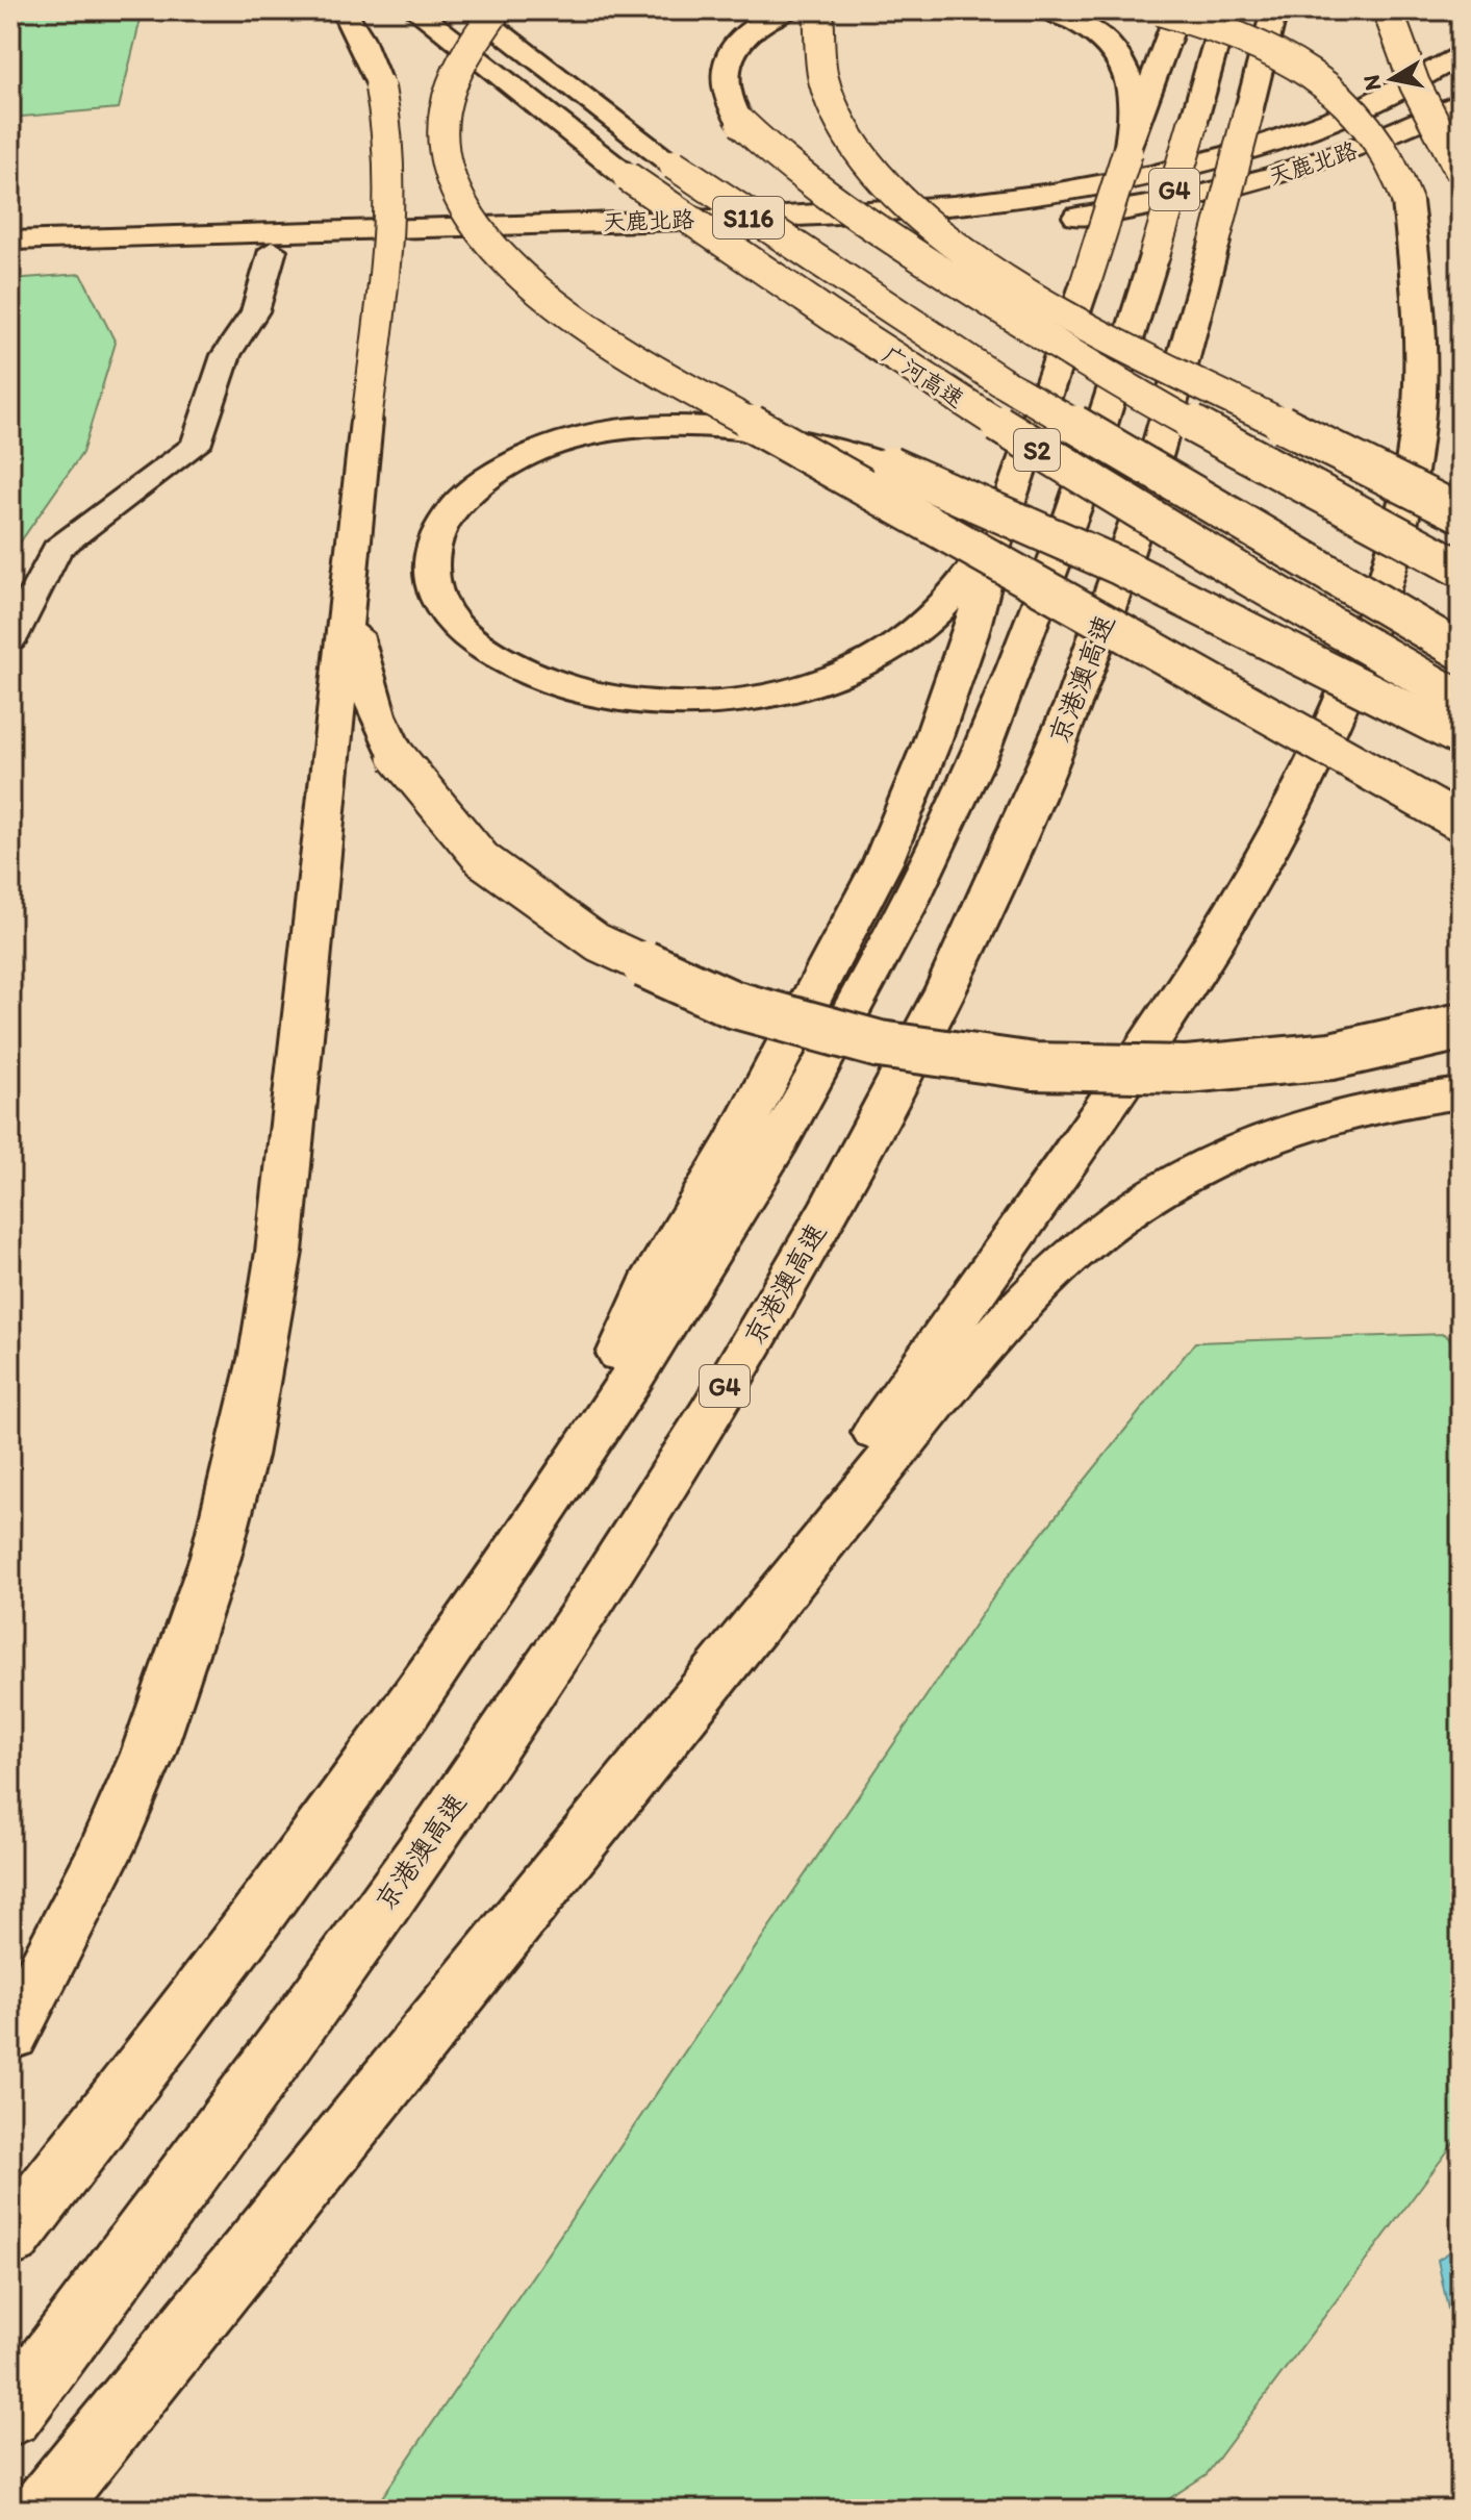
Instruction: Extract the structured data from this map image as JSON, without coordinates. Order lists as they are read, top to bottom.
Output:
{
  "streets": {
    "main road": [
      "天鹿北路",
      "G4",
      "S116",
      "广河高速",
      "S2",
      "京港澳高速"
    ]
  },
  "north": "left"
}
